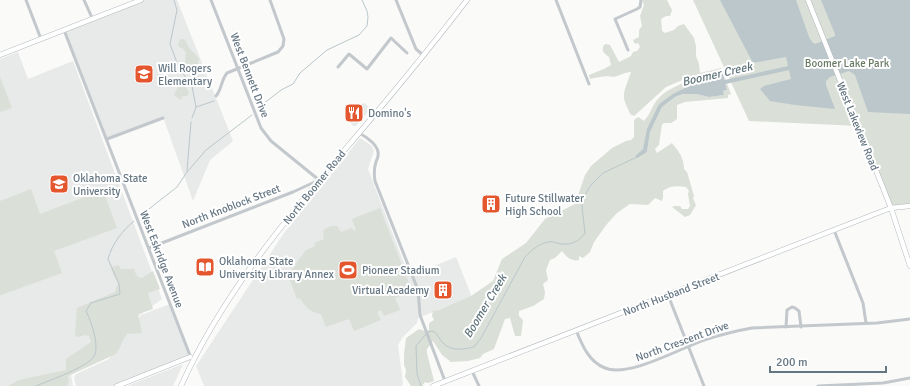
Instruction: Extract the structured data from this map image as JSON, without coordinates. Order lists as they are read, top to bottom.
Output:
{
  "streets": {
    "main road": ["West Lakeview Road", "North Boomer Road", "North Husband Street"],
    "street": [
      "West Bennett Drive",
      "North Knoblock Street",
      "West Eskridge Avenue",
      "North Crescent Drive"
    ]
  },
  "crossings": [
    ["West Bennett Drive", "North Boomer Road"],
    ["West Bennett Drive", "North Knoblock Street"],
    ["West Lakeview Road", "North Husband Street"],
    ["North Boomer Road", "North Knoblock Street"],
    ["North Boomer Road", "West Eskridge Avenue"],
    ["North Knoblock Street", "West Eskridge Avenue"],
    ["North Husband Street", "North Crescent Drive"]
  ],
  "water": ["Boomer Creek"],
  "parks": ["Boomer Lake Park"],
  "places": {
    "school or university": ["Will Rogers Elementary", "Oklahoma State University"],
    "restaurant": ["Domino's"],
    "building": ["Future Stillwater High School", "Virtual Academy"],
    "library": ["Oklahoma State University Library Annex"],
    "sports": ["Pioneer Stadium"]
  },
  "scale_bar": "200 m"
}
